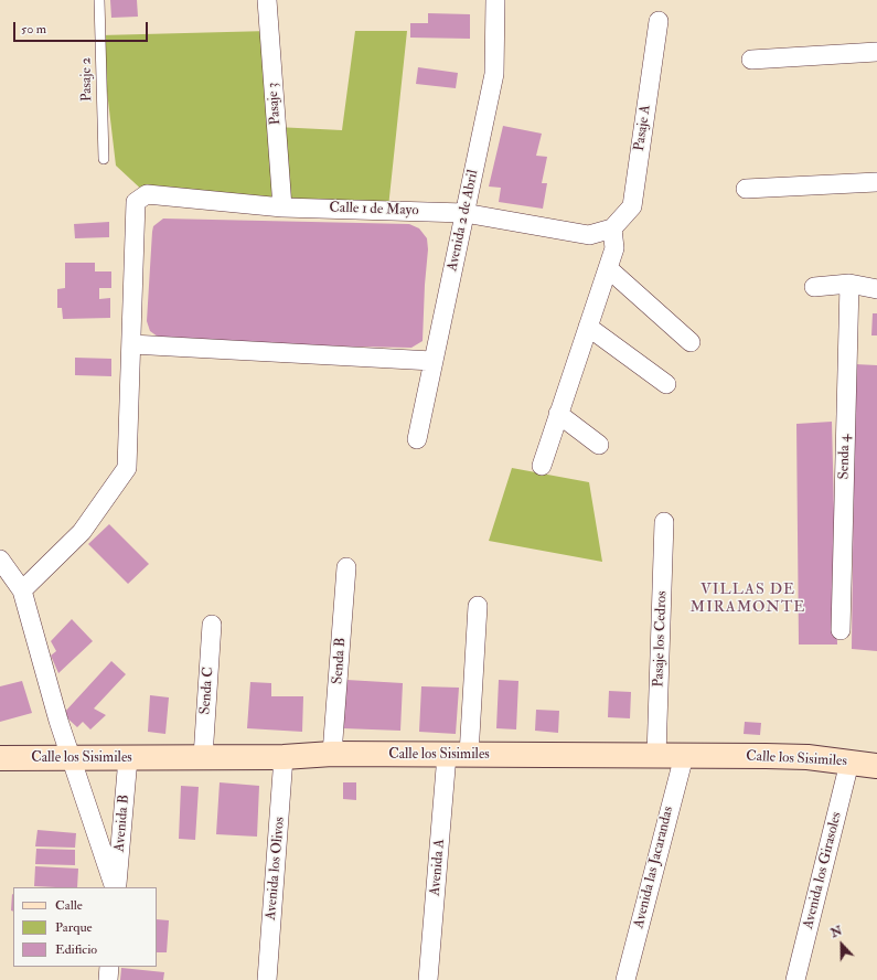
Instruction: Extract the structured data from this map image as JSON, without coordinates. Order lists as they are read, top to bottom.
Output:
{
  "streets": {
    "main road": ["Calle los Sisimiles"],
    "street": [
      "Pasaje 3",
      "Pasaje A",
      "Calle 1 de Mayo",
      "Avenida 2 de Abril",
      "Senda 4",
      "Pasaje los Cedros",
      "Senda B",
      "Senda C",
      "Avenida B",
      "Avenida A",
      "Avenida las Jacarandas",
      "Avenida los Olivos",
      "Avenida los Girasoles"
    ],
    "lane": ["Pasaje 2"]
  },
  "crossings": [
    ["Pasaje 3", "Calle 1 de Mayo"],
    ["Pasaje A", "Calle 1 de Mayo"],
    ["Calle 1 de Mayo", "Avenida 2 de Abril"],
    ["Pasaje los Cedros", "Calle los Sisimiles"],
    ["Senda B", "Calle los Sisimiles"],
    ["Senda C", "Calle los Sisimiles"],
    ["Calle los Sisimiles", "Avenida B"],
    ["Calle los Sisimiles", "Avenida A"],
    ["Calle los Sisimiles", "Avenida las Jacarandas"],
    ["Calle los Sisimiles", "Avenida los Olivos"],
    ["Calle los Sisimiles", "Avenida los Girasoles"]
  ],
  "districts": ["VILLAS DE MIRAMONTE"],
  "legend": ["Calle", "Parque", "Edificio"],
  "scale_bar": "50 m",
  "north": "top"
}
